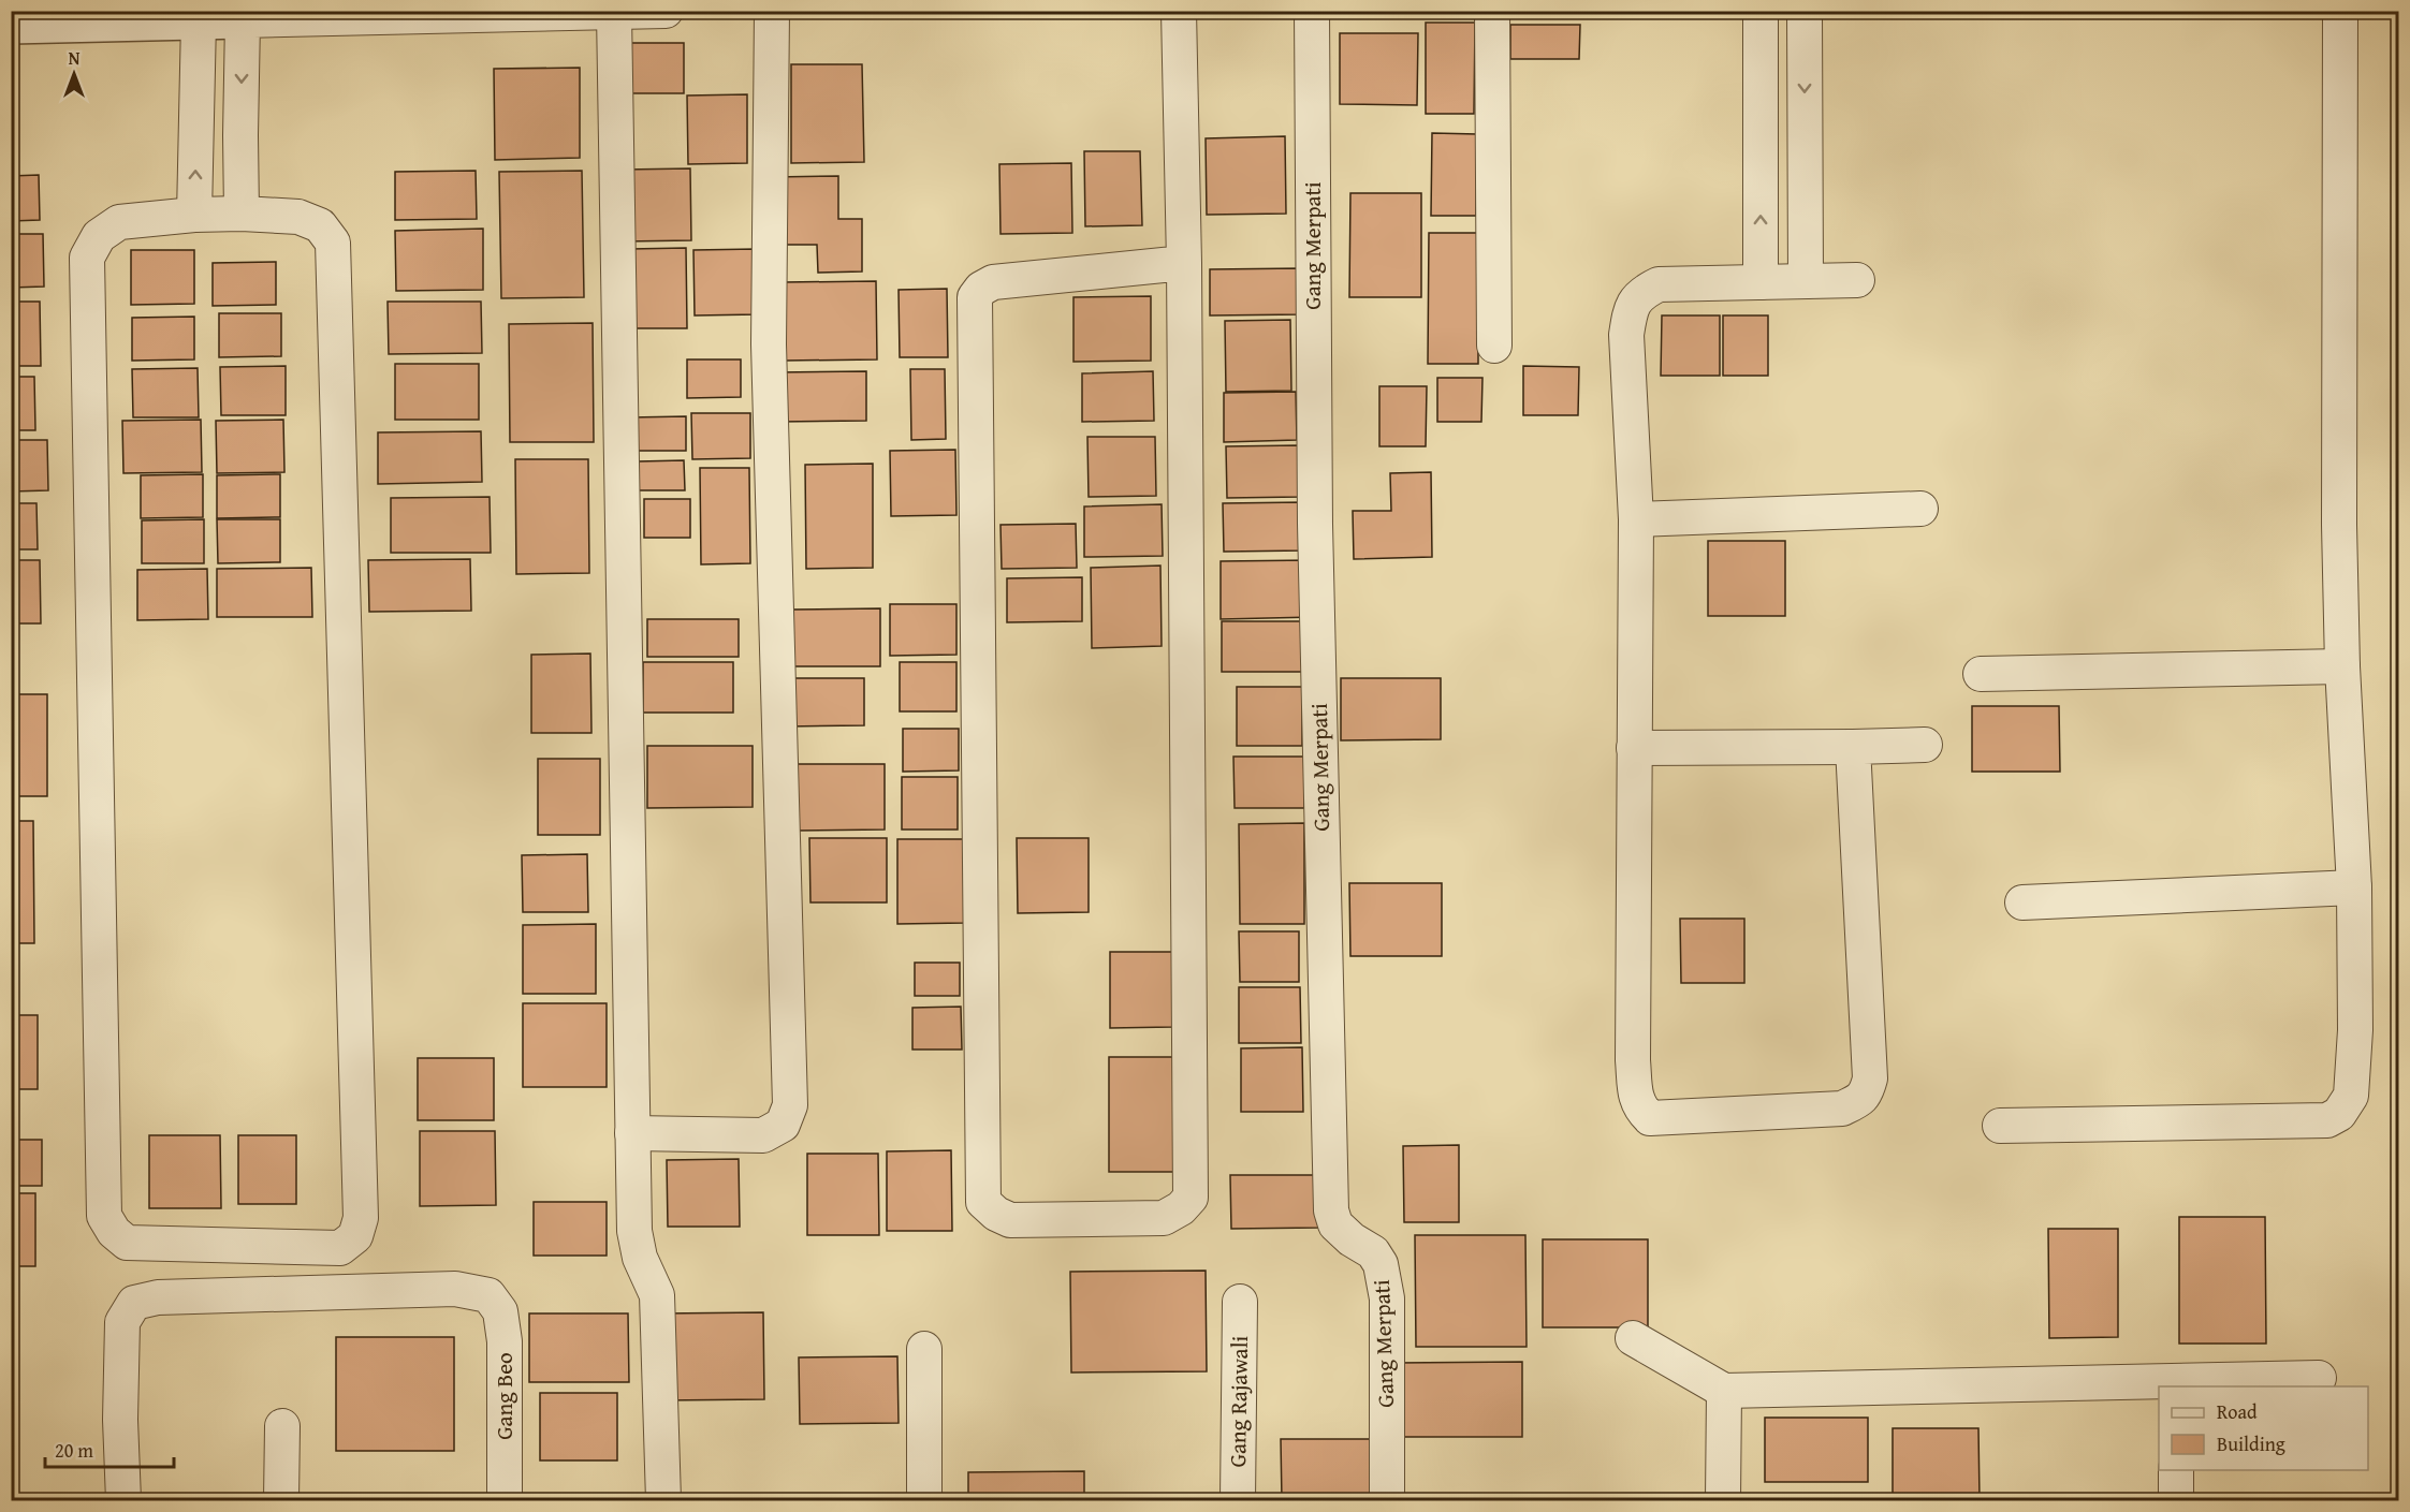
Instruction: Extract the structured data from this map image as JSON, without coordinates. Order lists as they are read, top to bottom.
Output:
{
  "streets": {
    "street": ["Gang Merpati", "Gang Beo", "Gang Rajawali"]
  },
  "legend": ["Road", "Building"],
  "scale_bar": "20 m",
  "north": "top"
}
